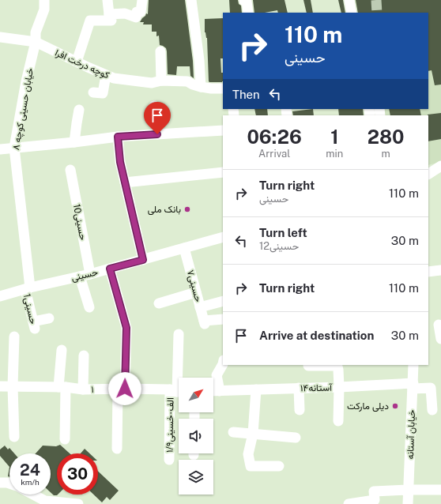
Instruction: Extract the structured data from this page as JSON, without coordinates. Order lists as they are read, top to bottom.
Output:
{
  "streets": {
    "street": [
      "کوچه درخت افرا",
      "خیابان حسینی کوچه ۸",
      "حسینی10",
      "حسینی",
      "حسینی۷",
      "حسینی1",
      "آستانه۱۴",
      "۱",
      "الف-خسینی۱/۹",
      "خیابان آستانه"
    ]
  },
  "crossings": [
    ["کوچه درخت افرا", "خیابان حسینی کوچه ۸"],
    ["خیابان حسینی کوچه ۸", "حسینی"],
    ["خیابان حسینی کوچه ۸", "حسینی1"],
    ["حسینی10", "حسینی"],
    ["حسینی", "حسینی۷"],
    ["حسینی", "حسینی1"],
    ["آستانه۱۴", "خیابان آستانه"],
    ["۱", "الف-خسینی۱/۹"]
  ],
  "places": ["بانک ملی", "دیلی مارکت"],
  "north": "top right",
  "page": {
    "turn": ["110 m", "حسینی"],
    "then": "Then",
    "eta": [
      "06:26",
      "Arrival",
      "1",
      "min",
      "280",
      "m"
    ],
    "list": [
      {
        "name": "Turn right",
        "note": "حسینی",
        "value": "110 m"
      },
      {
        "name": "Turn left",
        "note": "حسینی12",
        "value": "30 m"
      },
      {
        "name": "Turn right",
        "value": "110 m"
      },
      {
        "name": "Arrive at destination",
        "value": "30 m"
      }
    ],
    "speed": "24 km/h",
    "limit": "30"
  }
}
